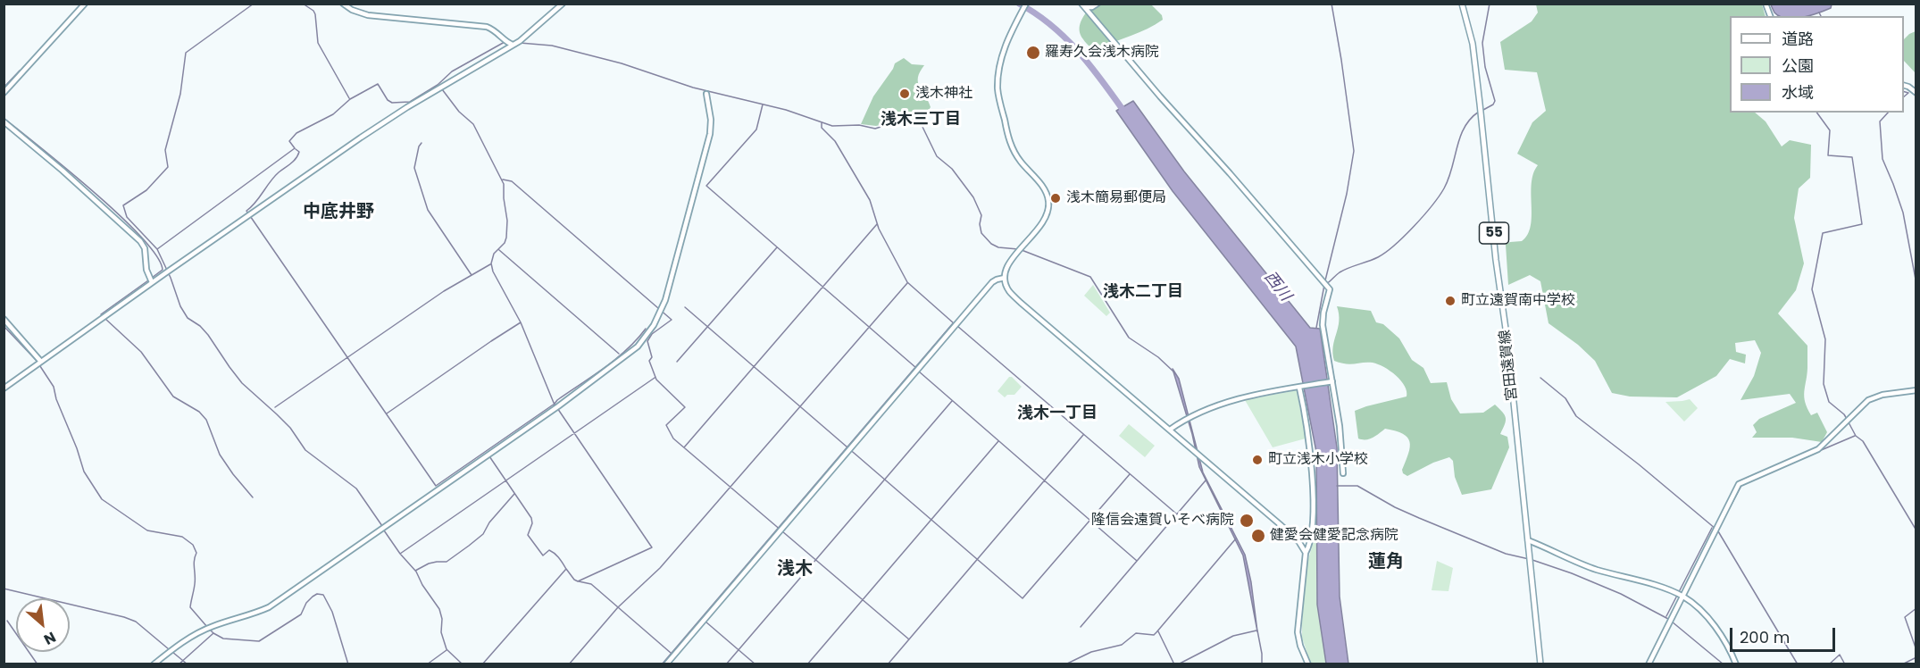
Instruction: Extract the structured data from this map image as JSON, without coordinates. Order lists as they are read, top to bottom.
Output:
{
  "streets": {
    "main road": ["55", "宮田遠賀線"]
  },
  "districts": [
    "浅木三丁目",
    "中底井野",
    "浅木二丁目",
    "浅木一丁目",
    "蓮角",
    "浅木"
  ],
  "water": ["西川"],
  "places": [
    "羅寿久会浅木病院",
    "浅木神社",
    "浅木簡易郵便局",
    "町立遠賀南中学校",
    "町立浅木小学校",
    "隆信会遠賀いそべ病院",
    "健愛会健愛記念病院"
  ],
  "legend": ["道路", "公園", "水域"],
  "scale_bar": "200 m",
  "north": "bottom right"
}
